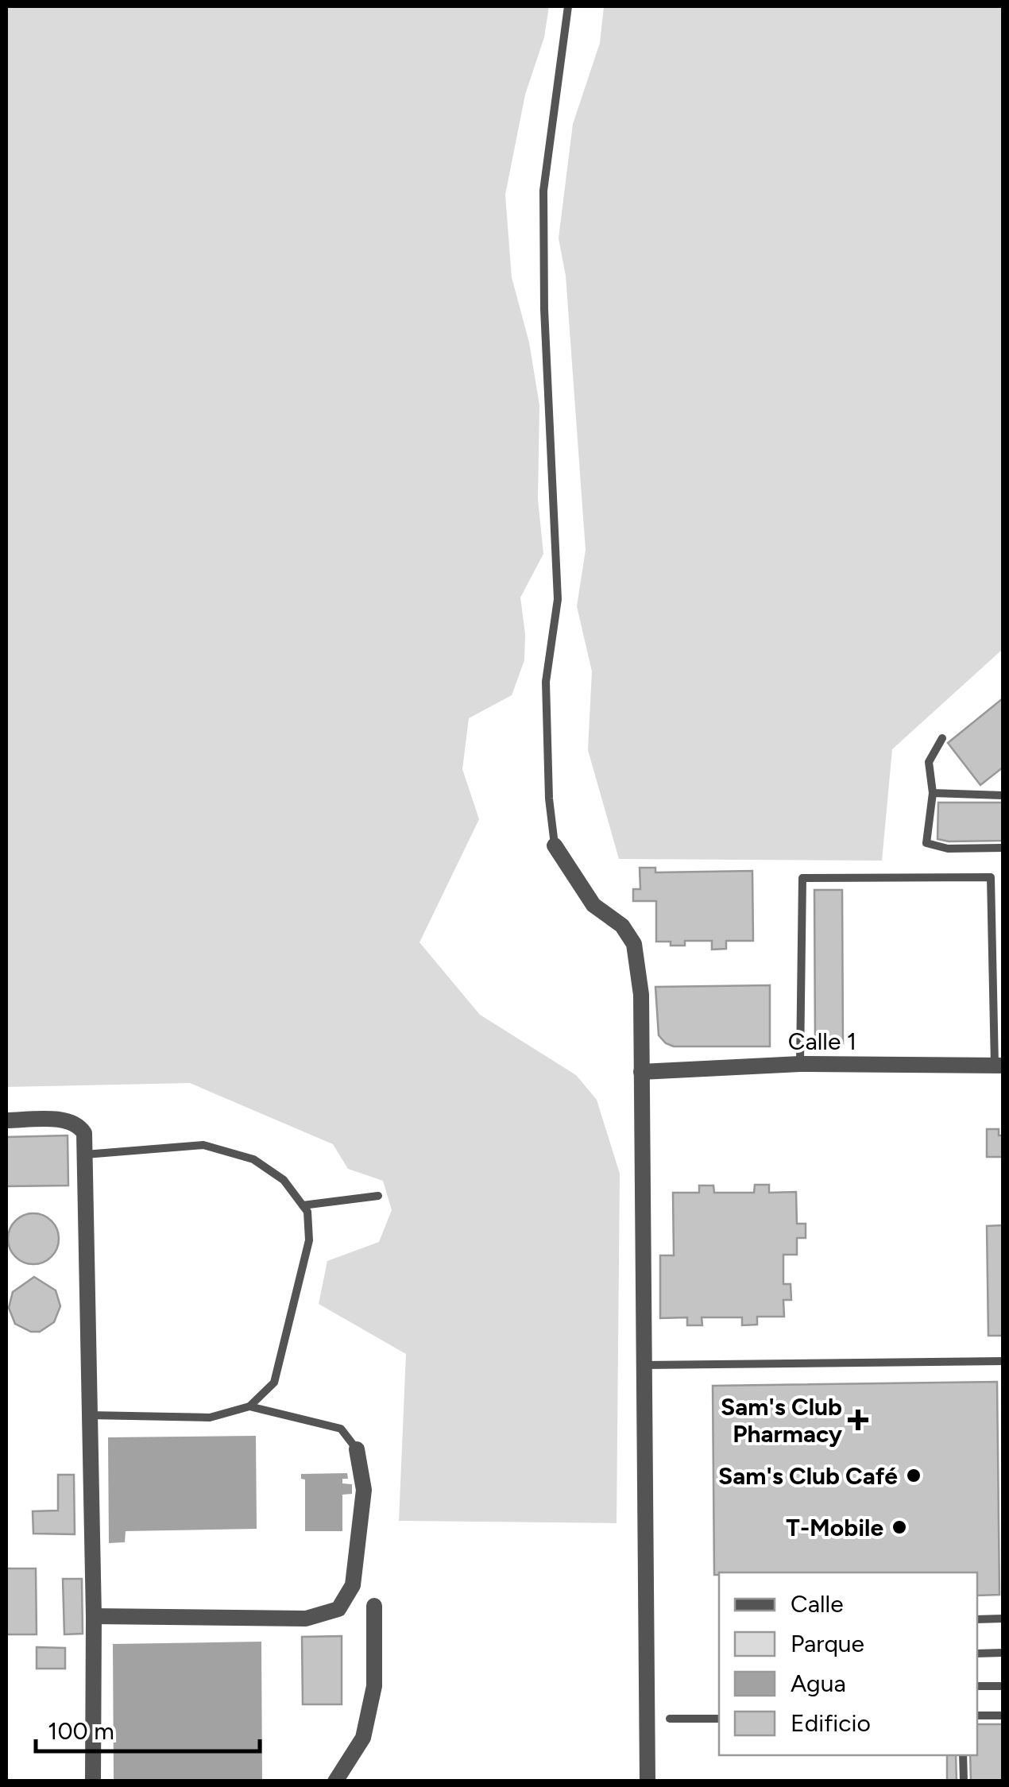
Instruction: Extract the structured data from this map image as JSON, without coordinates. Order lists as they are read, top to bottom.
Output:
{
  "streets": {
    "street": ["Calle 1"]
  },
  "places": {
    "health": ["Sam's Club Pharmacy"],
    "other": ["Sam's Club Café", "T-Mobile"]
  },
  "legend": [
    "Calle",
    "Parque",
    "Agua",
    "Edificio"
  ],
  "scale_bar": "100 m"
}
